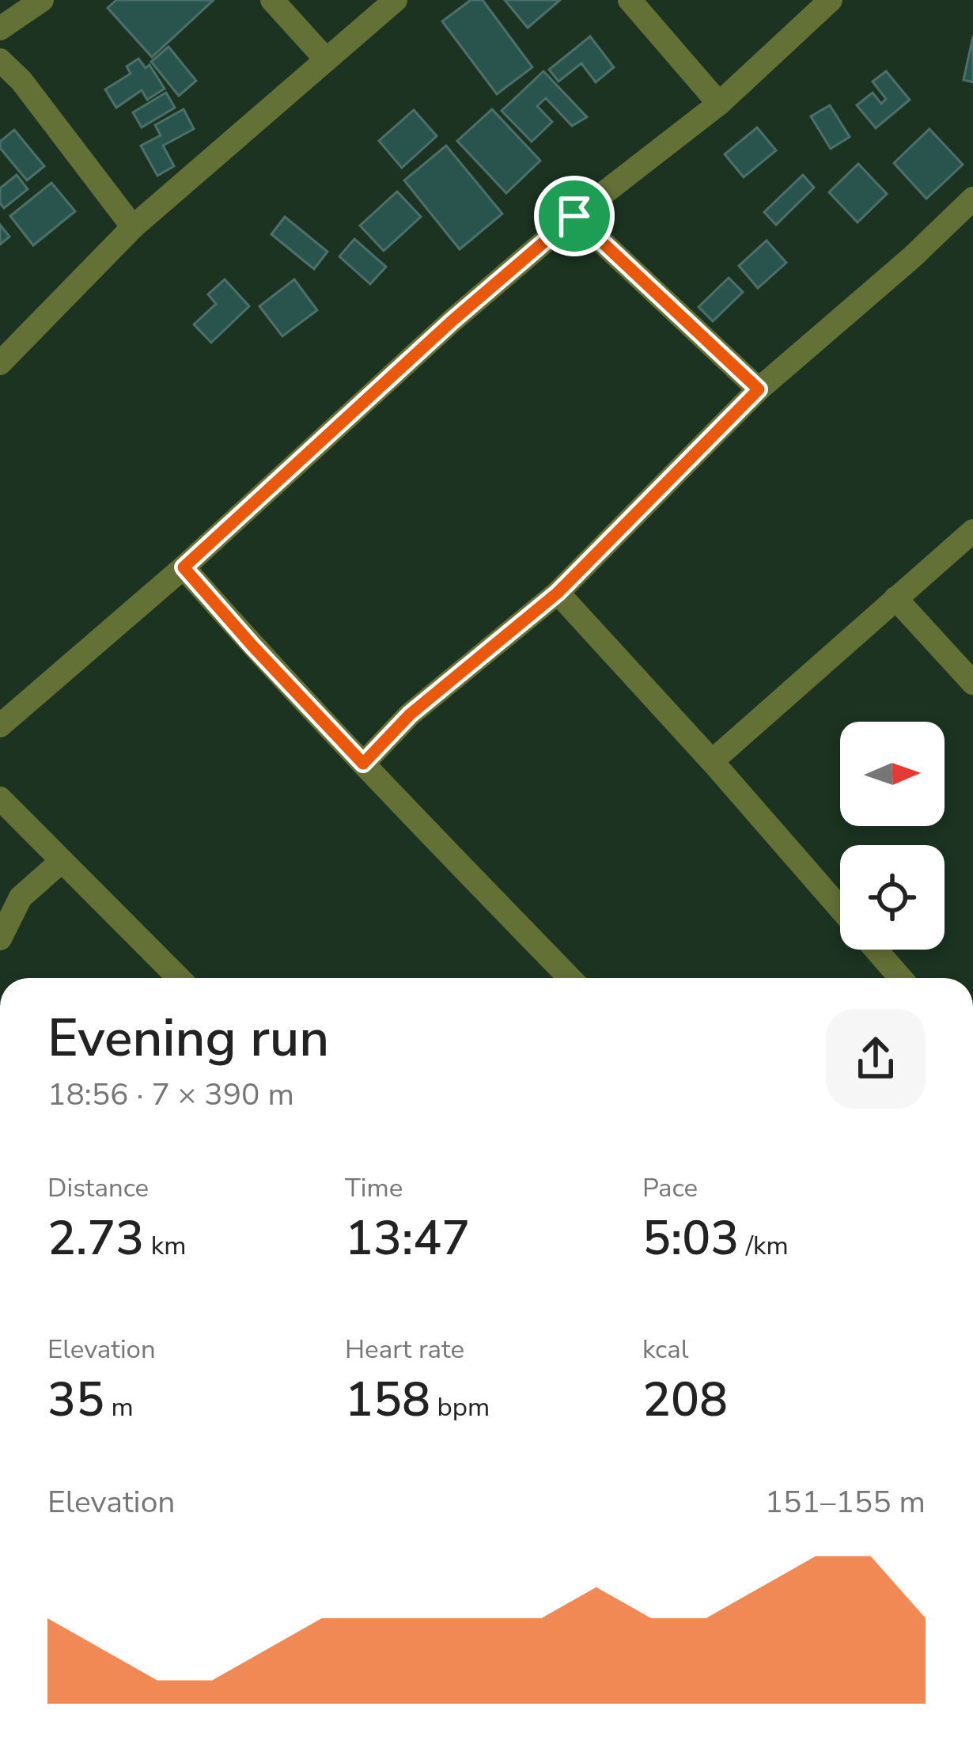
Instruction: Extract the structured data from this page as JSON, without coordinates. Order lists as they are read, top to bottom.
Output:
{
  "north": "right",
  "page": {
    "heading": ["Evening run", "18:56 · 7 × 390 m"],
    "stats": [
      ["Distance", "2.73 km"],
      ["Time", "13:47"],
      ["Pace", "5:03 /km"],
      ["Elevation", "35 m"],
      ["Heart rate", "158 bpm"],
      ["kcal", "208"]
    ],
    "chart": ["Elevation", "151–155 m"]
  }
}
